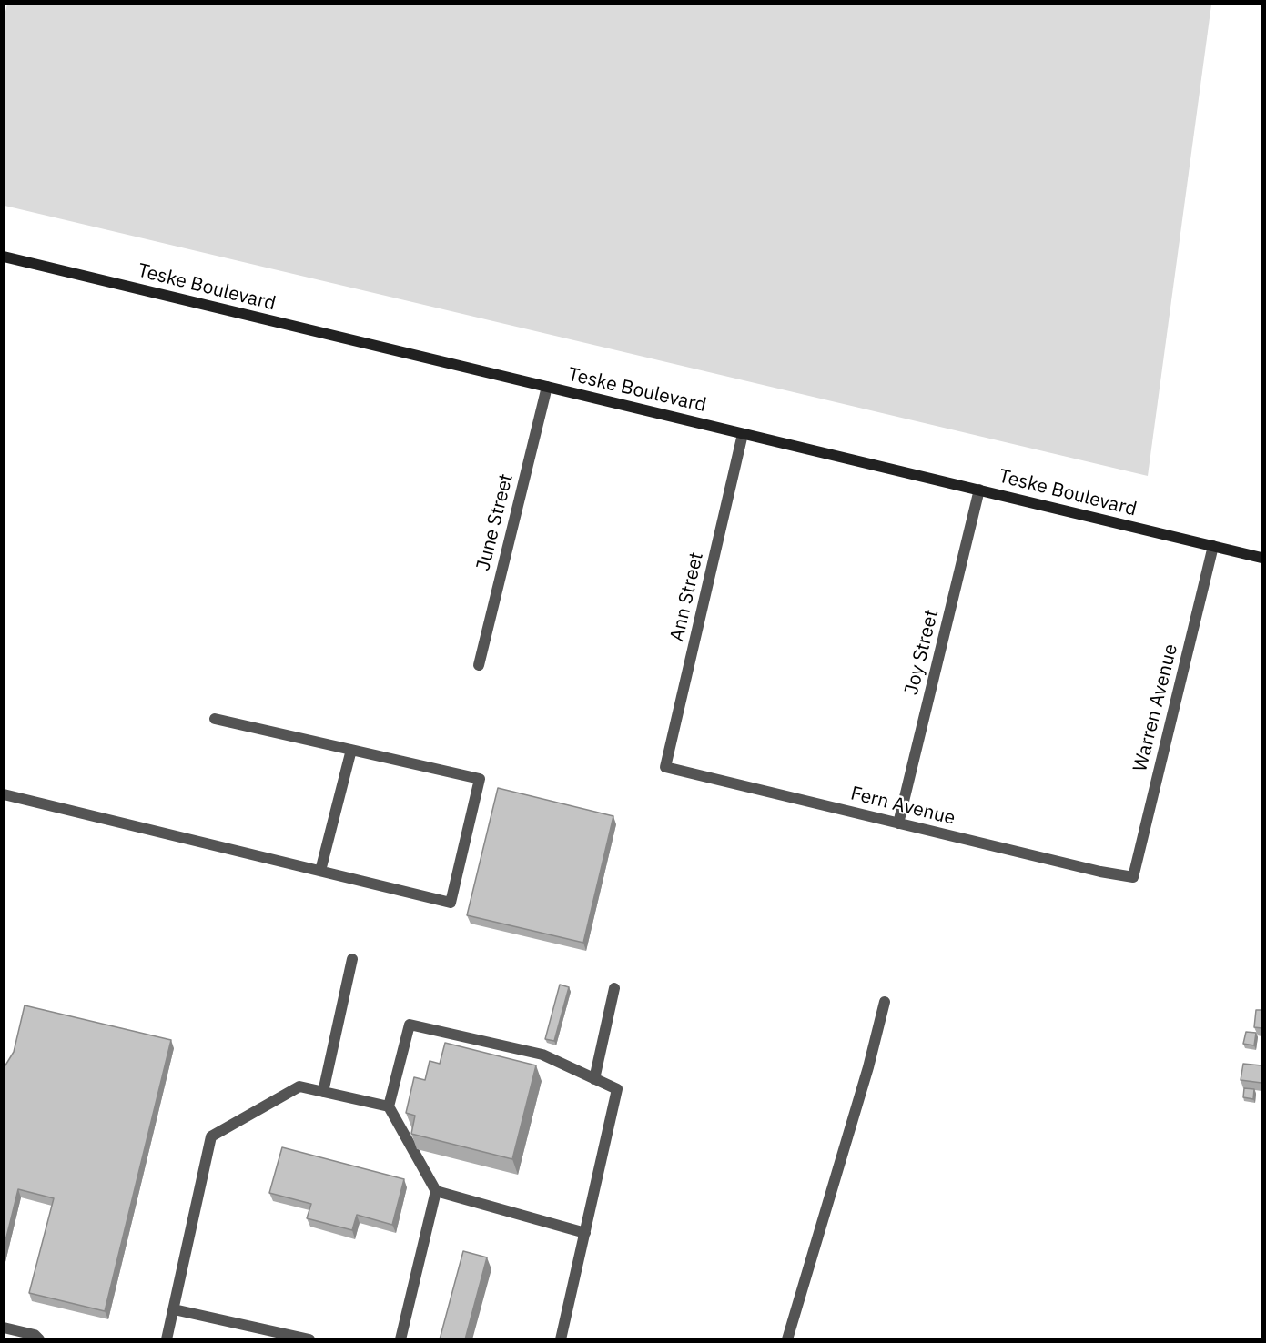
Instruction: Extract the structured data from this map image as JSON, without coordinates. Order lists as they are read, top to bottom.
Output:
{
  "streets": {
    "street": [
      "Teske Boulevard",
      "June Street",
      "Ann Street",
      "Joy Street",
      "Warren Avenue",
      "Fern Avenue"
    ]
  },
  "crossings": [
    ["Teske Boulevard", "June Street"],
    ["Teske Boulevard", "Ann Street"],
    ["Teske Boulevard", "Joy Street"],
    ["Teske Boulevard", "Warren Avenue"],
    ["Ann Street", "Fern Avenue"],
    ["Joy Street", "Fern Avenue"],
    ["Warren Avenue", "Fern Avenue"]
  ]
}
